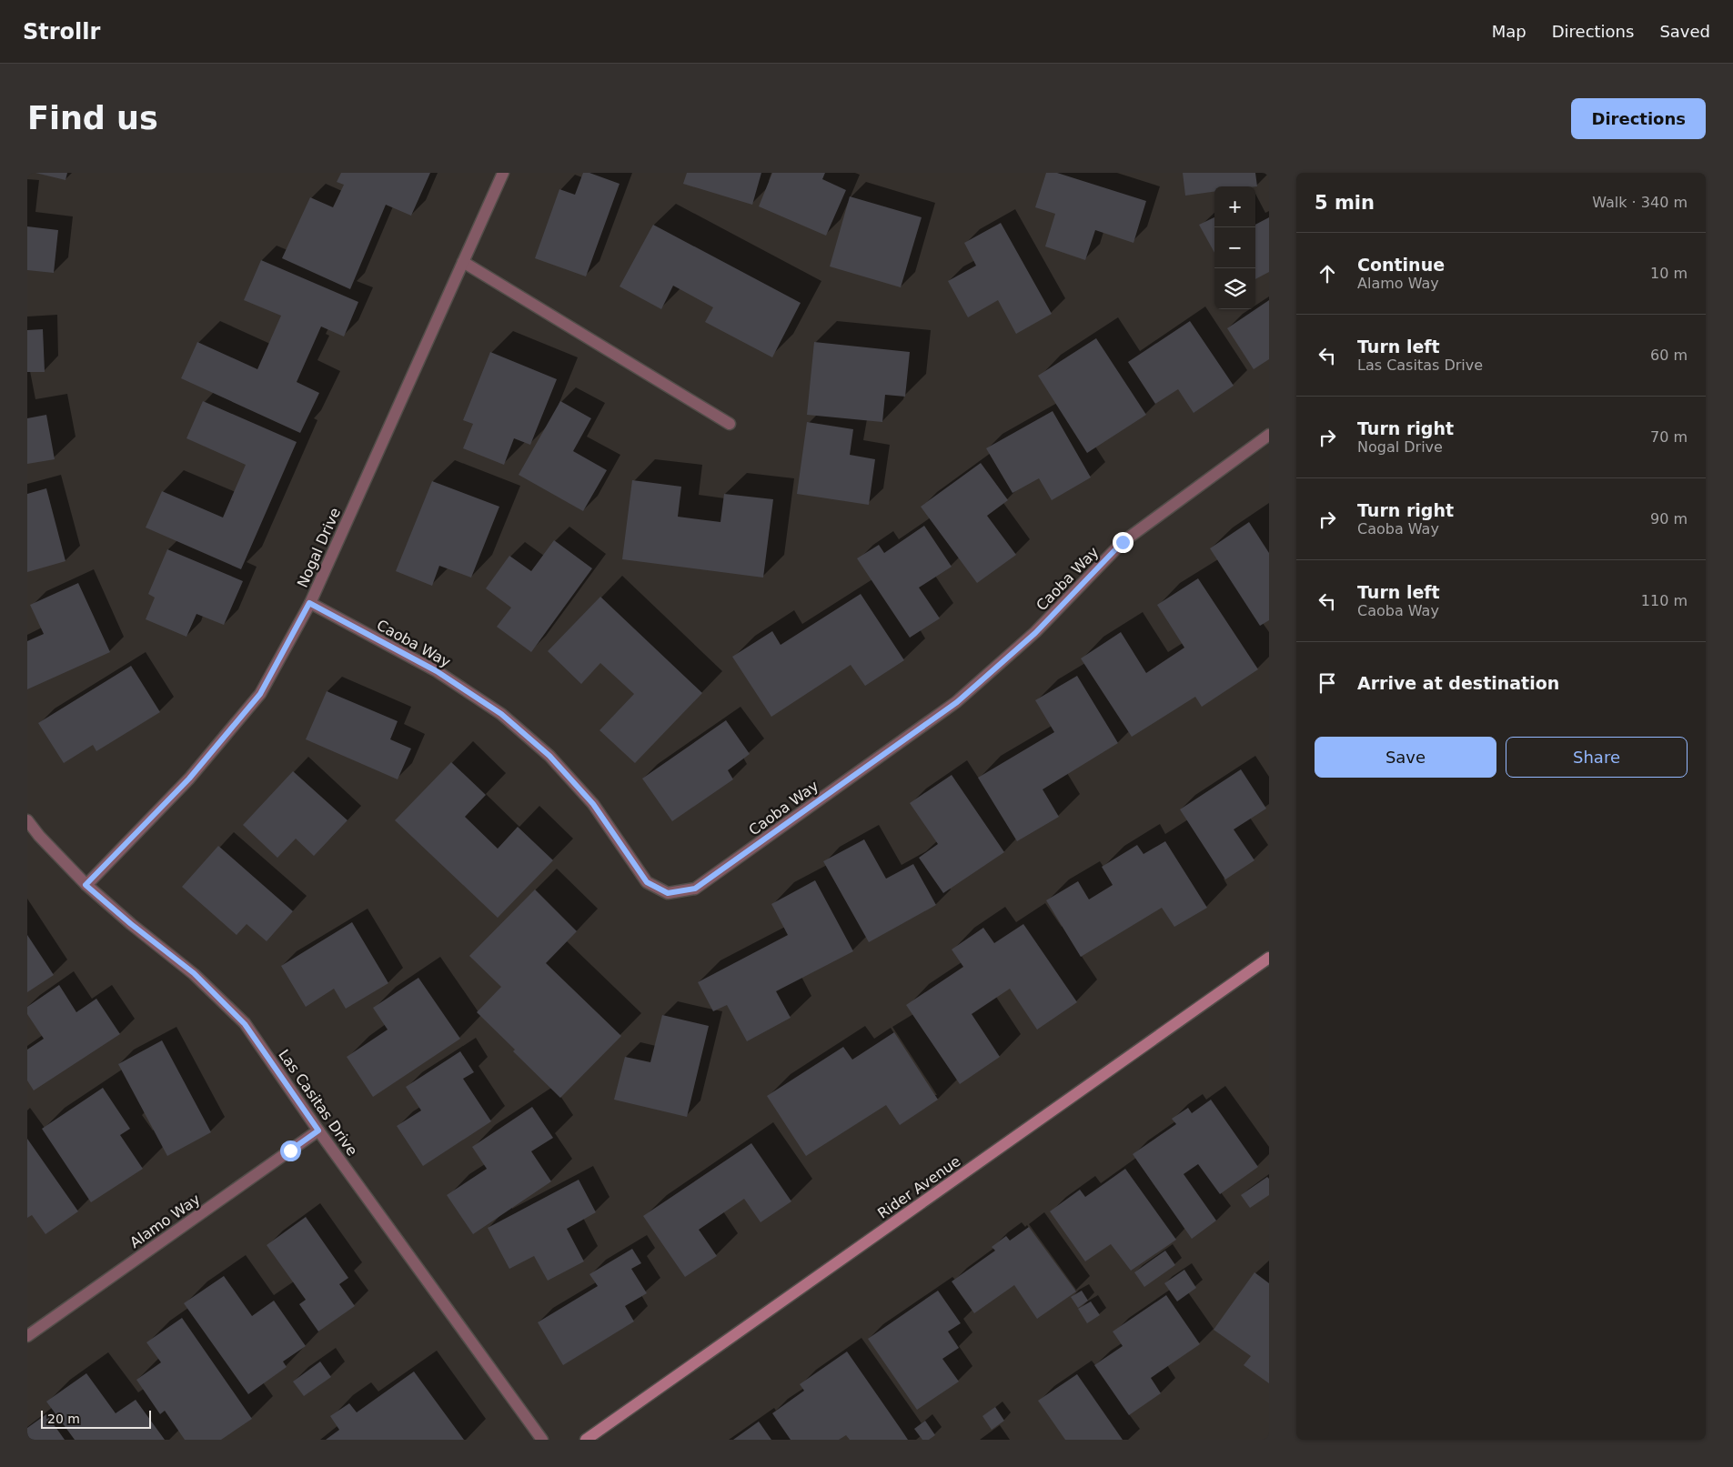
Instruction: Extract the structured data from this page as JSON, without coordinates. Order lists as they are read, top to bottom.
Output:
{
  "streets": {
    "street": [
      "Nogal Drive",
      "Caoba Way",
      "Las Casitas Drive",
      "Rider Avenue",
      "Alamo Way"
    ]
  },
  "crossings": [
    ["Nogal Drive", "Caoba Way"],
    ["Nogal Drive", "Las Casitas Drive"],
    ["Las Casitas Drive", "Alamo Way"]
  ],
  "scale_bar": "20 m",
  "page": {
    "header": "Strollr",
    "nav": ["Map", "Directions", "Saved"],
    "buttons": [
      "Directions",
      ["Save", "Share"]
    ],
    "title": "Find us",
    "heading": ["5 min", "Walk · 340 m"],
    "map_buttons": ["+", "−"],
    "list": [
      ["Continue", "Alamo Way", "10 m"],
      ["Turn left", "Las Casitas Drive", "60 m"],
      ["Turn right", "Nogal Drive", "70 m"],
      ["Turn right", "Caoba Way", "90 m"],
      ["Turn left", "Caoba Way", "110 m"],
      "Arrive at destination"
    ],
    "scale": "20 m"
  }
}
